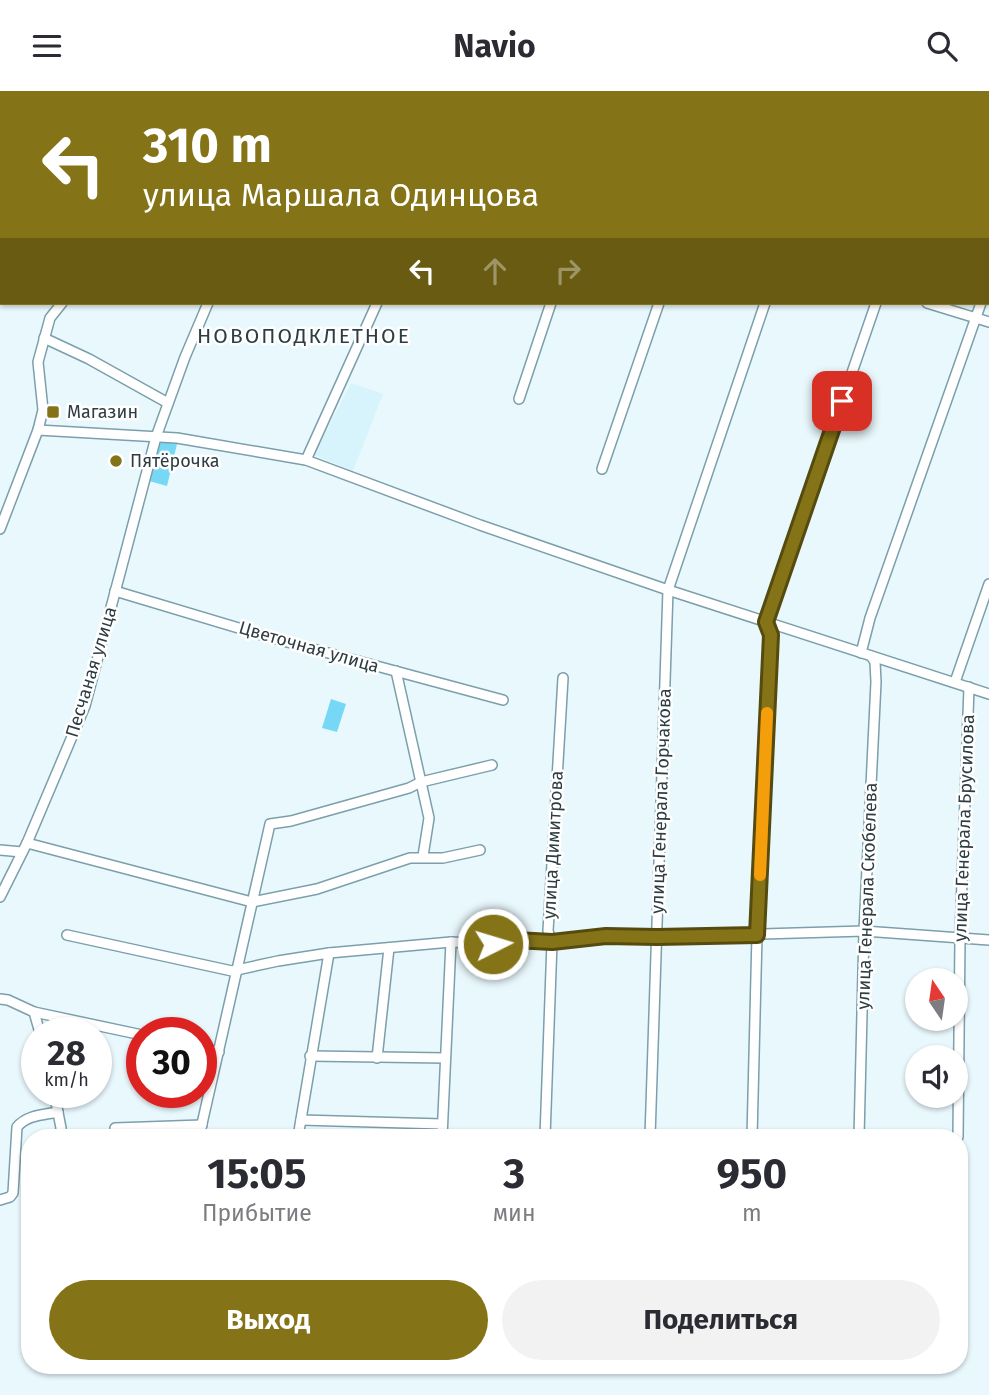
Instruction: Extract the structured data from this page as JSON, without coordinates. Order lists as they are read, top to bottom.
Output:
{
  "streets": {
    "street": [
      "Цветочная улица",
      "Песчаная улица",
      "улица Генерала Горчакова",
      "улица Генерала Брусилова",
      "улица Димитрова",
      "улица Генерала Скобелева"
    ]
  },
  "crossings": [
    ["Цветочная улица", "Песчаная улица"]
  ],
  "districts": ["НОВОПОДКЛЕТНОЕ"],
  "places": {
    "transit": ["Магазин"],
    "other": ["Пятёрочка"]
  },
  "north": "top",
  "page": {
    "header": "Navio",
    "turn": ["310 m", "улица Маршала Одинцова"],
    "speed": "28 km/h",
    "limit": "30",
    "eta": [
      "15:05",
      "Прибытие",
      "3",
      "мин",
      "950",
      "m"
    ],
    "buttons": ["Выход", "Поделиться"]
  }
}
